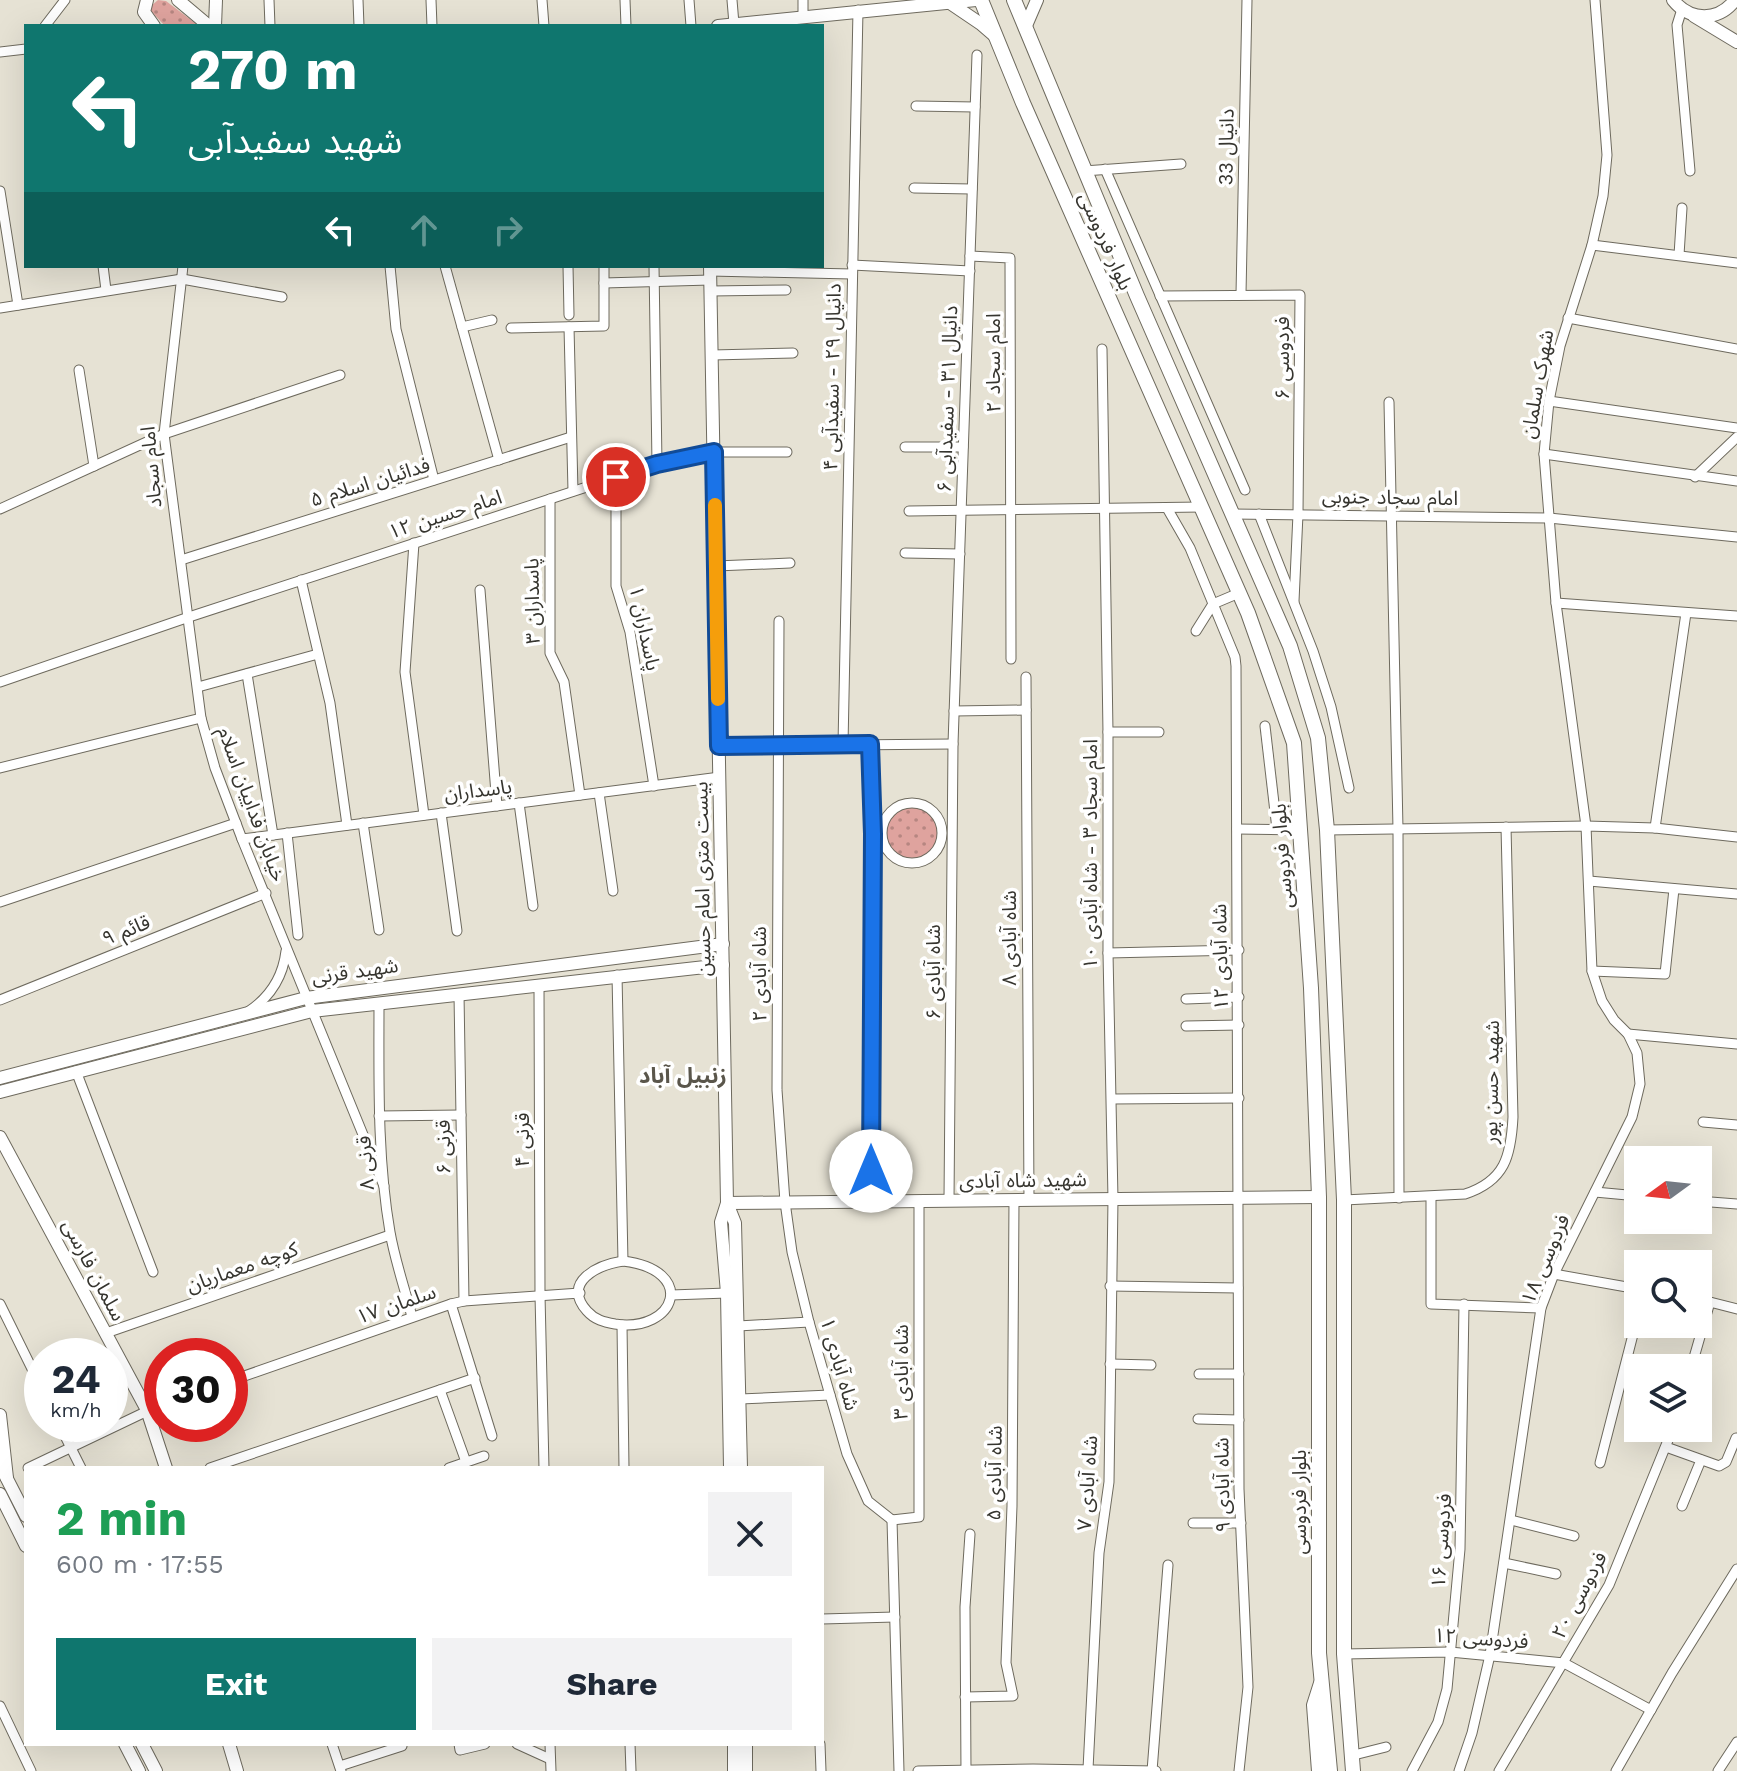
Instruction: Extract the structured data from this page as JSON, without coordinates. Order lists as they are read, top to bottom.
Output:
{
  "streets": {
    "main road": [
      "بلوار فردوسی",
      "بیست متری امام حسین",
      "شهید قرنی",
      "شهید شاه آبادی",
      "سلمان فارسی"
    ],
    "street": [
      "دانیال 33",
      "فردوسی ۶",
      "امام سجاد ۲",
      "دانیال ۲۹ - سفیدآبی ۴",
      "شهرک سلمان",
      "دانیال ۳۱ - سفیدآبی ۶",
      "امام سجاد",
      "فدائیان اسلام ۵",
      "امام سجاد جنوبی",
      "امام حسین ۱۲",
      "پاسداران ۳",
      "پاسداران ۱",
      "پاسداران",
      "خیابان فداییان اسلام",
      "امام سجاد ۳ - شاه آبادی ۱۰",
      "قائم ۹",
      "شاه آبادی ۸",
      "شاه آبادی ۱۲",
      "شاه آبادی ۶",
      "شاه آبادی ۲",
      "شهید حسن پور",
      "قرنی ۴",
      "قرنی ۶",
      "قرنی ۸",
      "فردوسی ۱۸",
      "کوچه معماریان",
      "سلمان ۱۷",
      "شاه آبادی ۱",
      "شاه آبادی ۳",
      "شاه آبادی ۵",
      "شاه آبادی ۷",
      "شاه آبادی ۹",
      "فردوسی ۱۶",
      "فردوسی ۲۰",
      "فردوسی ۱۲"
    ]
  },
  "crossings": [
    ["دانیال 33", "فردوسی ۶"],
    ["بلوار فردوسی", "امام سجاد جنوبی"],
    ["بلوار فردوسی", "شهید حسن پور"],
    ["بلوار فردوسی", "شهید شاه آبادی"],
    ["بلوار فردوسی", "فردوسی ۱۲"],
    ["فردوسی ۶", "امام سجاد جنوبی"],
    ["امام سجاد ۲", "دانیال ۳۱ - سفیدآبی ۶"],
    ["شهرک سلمان", "امام سجاد جنوبی"],
    ["شهرک سلمان", "فردوسی ۱۸"],
    ["دانیال ۳۱ - سفیدآبی ۶", "شاه آبادی ۶"],
    ["امام سجاد", "فدائیان اسلام ۵"],
    ["امام سجاد", "امام حسین ۱۲"],
    ["امام سجاد", "خیابان فداییان اسلام"],
    ["امام حسین ۱۲", "پاسداران ۳"],
    ["امام حسین ۱۲", "پاسداران ۱"],
    ["امام حسین ۱۲", "خیابان فداییان اسلام"],
    ["امام حسین ۱۲", "بیست متری امام حسین"],
    ["پاسداران ۳", "پاسداران"],
    ["پاسداران ۱", "پاسداران"],
    ["پاسداران", "خیابان فداییان اسلام"],
    ["پاسداران", "بیست متری امام حسین"],
    ["خیابان فداییان اسلام", "قائم ۹"],
    ["خیابان فداییان اسلام", "شهید قرنی"],
    ["خیابان فداییان اسلام", "قرنی ۸"],
    ["امام سجاد ۳ - شاه آبادی ۱۰", "شهید شاه آبادی"],
    ["امام سجاد ۳ - شاه آبادی ۱۰", "شاه آبادی ۷"],
    ["بیست متری امام حسین", "شهید قرنی"],
    ["بیست متری امام حسین", "شهید شاه آبادی"],
    ["شاه آبادی ۸", "شهید شاه آبادی"],
    ["شاه آبادی ۱۲", "شهید شاه آبادی"],
    ["شاه آبادی ۱۲", "شاه آبادی ۹"],
    ["شهید قرنی", "قرنی ۴"],
    ["شهید قرنی", "قرنی ۶"],
    ["شهید قرنی", "قرنی ۸"],
    ["شاه آبادی ۶", "شهید شاه آبادی"],
    ["شاه آبادی ۲", "شهید شاه آبادی"],
    ["شاه آبادی ۲", "شاه آبادی ۱"],
    ["قرنی ۴", "سلمان ۱۷"],
    ["قرنی ۶", "سلمان ۱۷"],
    ["قرنی ۸", "کوچه معماریان"],
    ["قرنی ۸", "سلمان ۱۷"],
    ["شهید شاه آبادی", "شاه آبادی ۱"],
    ["شهید شاه آبادی", "شاه آبادی ۳"],
    ["شهید شاه آبادی", "شاه آبادی ۵"],
    ["شهید شاه آبادی", "شاه آبادی ۷"],
    ["شهید شاه آبادی", "شاه آبادی ۹"],
    ["فردوسی ۱۸", "فردوسی ۱۲"],
    ["کوچه معماریان", "سلمان فارسی"],
    ["شاه آبادی ۱", "شاه آبادی ۳"],
    ["فردوسی ۱۶", "فردوسی ۱۲"],
    ["فردوسی ۲۰", "فردوسی ۱۲"]
  ],
  "districts": ["زنبیل آباد"],
  "north": "left",
  "page": {
    "turn": ["270 m", "شهید سفیدآبی"],
    "speed": "24 km/h",
    "limit": "30",
    "heading": ["2 min", "600 m · 17:55"],
    "buttons": ["Exit", "Share"]
  }
}
